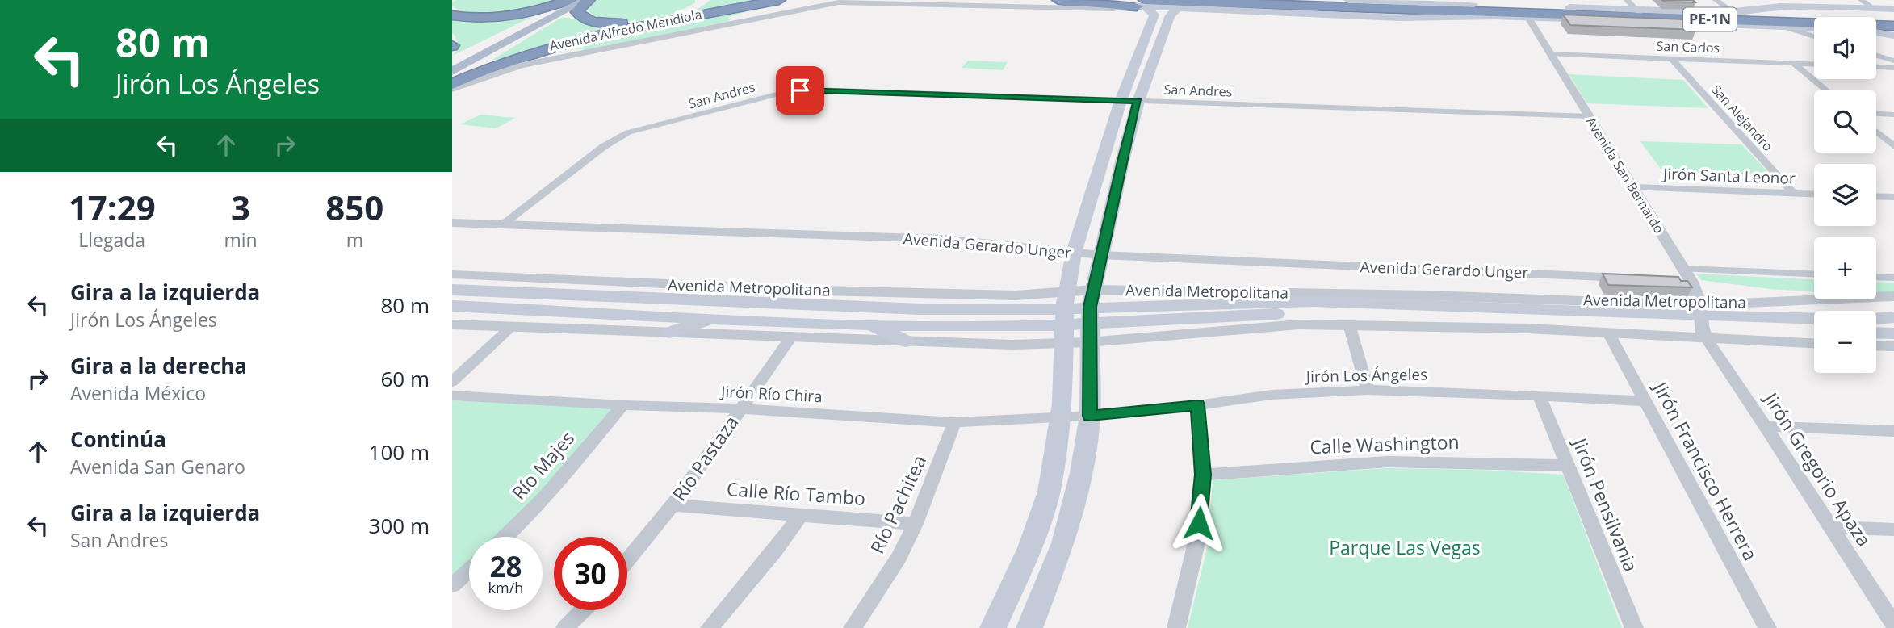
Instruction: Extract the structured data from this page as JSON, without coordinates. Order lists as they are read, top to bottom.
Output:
{
  "streets": {
    "highway": ["PE-1N"],
    "main road": ["Avenida Alfredo Mendiola", "Avenida Metropolitana"],
    "street": [
      "San Carlos",
      "San Andres",
      "San Alejandro",
      "Avenida San Bernardo",
      "Jirón Santa Leonor",
      "Avenida Gerardo Unger",
      "Jirón Los Ángeles",
      "Jirón Río Chira",
      "Calle Washington",
      "Río Pastaza",
      "Río Majes",
      "Jirón Gregorio Apaza",
      "Jirón Francisco Herrera",
      "Calle Río Tambo",
      "Río Pachitea",
      "Jirón Pensilvania"
    ]
  },
  "crossings": [
    ["PE-1N", "Avenida Alfredo Mendiola"],
    ["Avenida Alfredo Mendiola", "Avenida San Bernardo"],
    ["San Carlos", "San Alejandro"],
    ["San Carlos", "Avenida San Bernardo"],
    ["San Andres", "Avenida San Bernardo"],
    ["San Andres", "Avenida Gerardo Unger"],
    ["San Alejandro", "Jirón Santa Leonor"],
    ["Avenida San Bernardo", "Jirón Santa Leonor"],
    ["Avenida San Bernardo", "Avenida Metropolitana"],
    ["Avenida San Bernardo", "Jirón Gregorio Apaza"],
    ["Avenida Metropolitana", "Río Pastaza"],
    ["Avenida Metropolitana", "Jirón Gregorio Apaza"],
    ["Avenida Metropolitana", "Jirón Francisco Herrera"],
    ["Jirón Los Ángeles", "Jirón Río Chira"],
    ["Jirón Los Ángeles", "Jirón Francisco Herrera"],
    ["Jirón Los Ángeles", "Jirón Pensilvania"],
    ["Jirón Río Chira", "Río Pastaza"],
    ["Jirón Río Chira", "Río Majes"],
    ["Jirón Río Chira", "Río Pachitea"],
    ["Calle Washington", "Jirón Pensilvania"],
    ["Río Pastaza", "Calle Río Tambo"],
    ["Calle Río Tambo", "Río Pachitea"]
  ],
  "parks": ["Parque Las Vegas"],
  "page": {
    "turn": ["80 m", "Jirón Los Ángeles"],
    "map_buttons": ["+", "−"],
    "eta": [
      "17:29",
      "Llegada",
      "3",
      "min",
      "850",
      "m"
    ],
    "list": [
      {
        "name": "Gira a la izquierda",
        "note": "Jirón Los Ángeles",
        "value": "80 m"
      },
      {
        "name": "Gira a la derecha",
        "note": "Avenida México",
        "value": "60 m"
      },
      {
        "name": "Continúa",
        "note": "Avenida San Genaro",
        "value": "100 m"
      },
      {
        "name": "Gira a la izquierda",
        "note": "San Andres",
        "value": "300 m"
      }
    ],
    "speed": "28 km/h",
    "limit": "30"
  }
}
